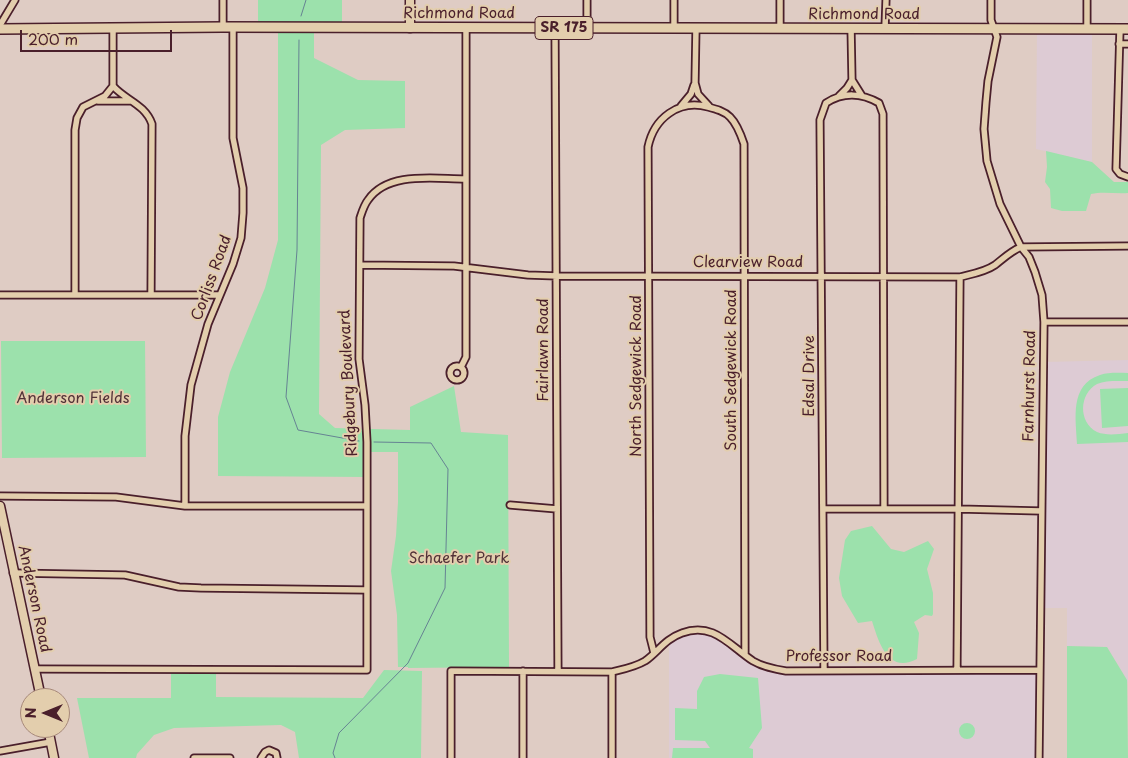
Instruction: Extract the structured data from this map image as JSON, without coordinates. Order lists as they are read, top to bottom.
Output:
{
  "streets": {
    "main road": ["Richmond Road", "SR 175"],
    "street": [
      "Clearview Road",
      "Corliss Road",
      "Fairlawn Road",
      "South Sedgewick Road",
      "North Sedgewick Road",
      "Edsal Drive",
      "Ridgebury Boulevard",
      "Farnhurst Road",
      "Anderson Road",
      "Professor Road"
    ]
  },
  "crossings": [
    ["Richmond Road", "Corliss Road"],
    ["Richmond Road", "Fairlawn Road"],
    ["Richmond Road", "Farnhurst Road"],
    ["Clearview Road", "Fairlawn Road"],
    ["Clearview Road", "South Sedgewick Road"],
    ["Clearview Road", "North Sedgewick Road"],
    ["Clearview Road", "Edsal Drive"],
    ["Clearview Road", "Ridgebury Boulevard"],
    ["Clearview Road", "Farnhurst Road"],
    ["Fairlawn Road", "Professor Road"],
    ["South Sedgewick Road", "North Sedgewick Road"],
    ["South Sedgewick Road", "Professor Road"],
    ["North Sedgewick Road", "Professor Road"],
    ["Edsal Drive", "Professor Road"],
    ["Ridgebury Boulevard", "Anderson Road"],
    ["Farnhurst Road", "Professor Road"]
  ],
  "parks": ["Anderson Fields", "Schaefer Park"],
  "scale_bar": "200 m",
  "north": "left"
}
